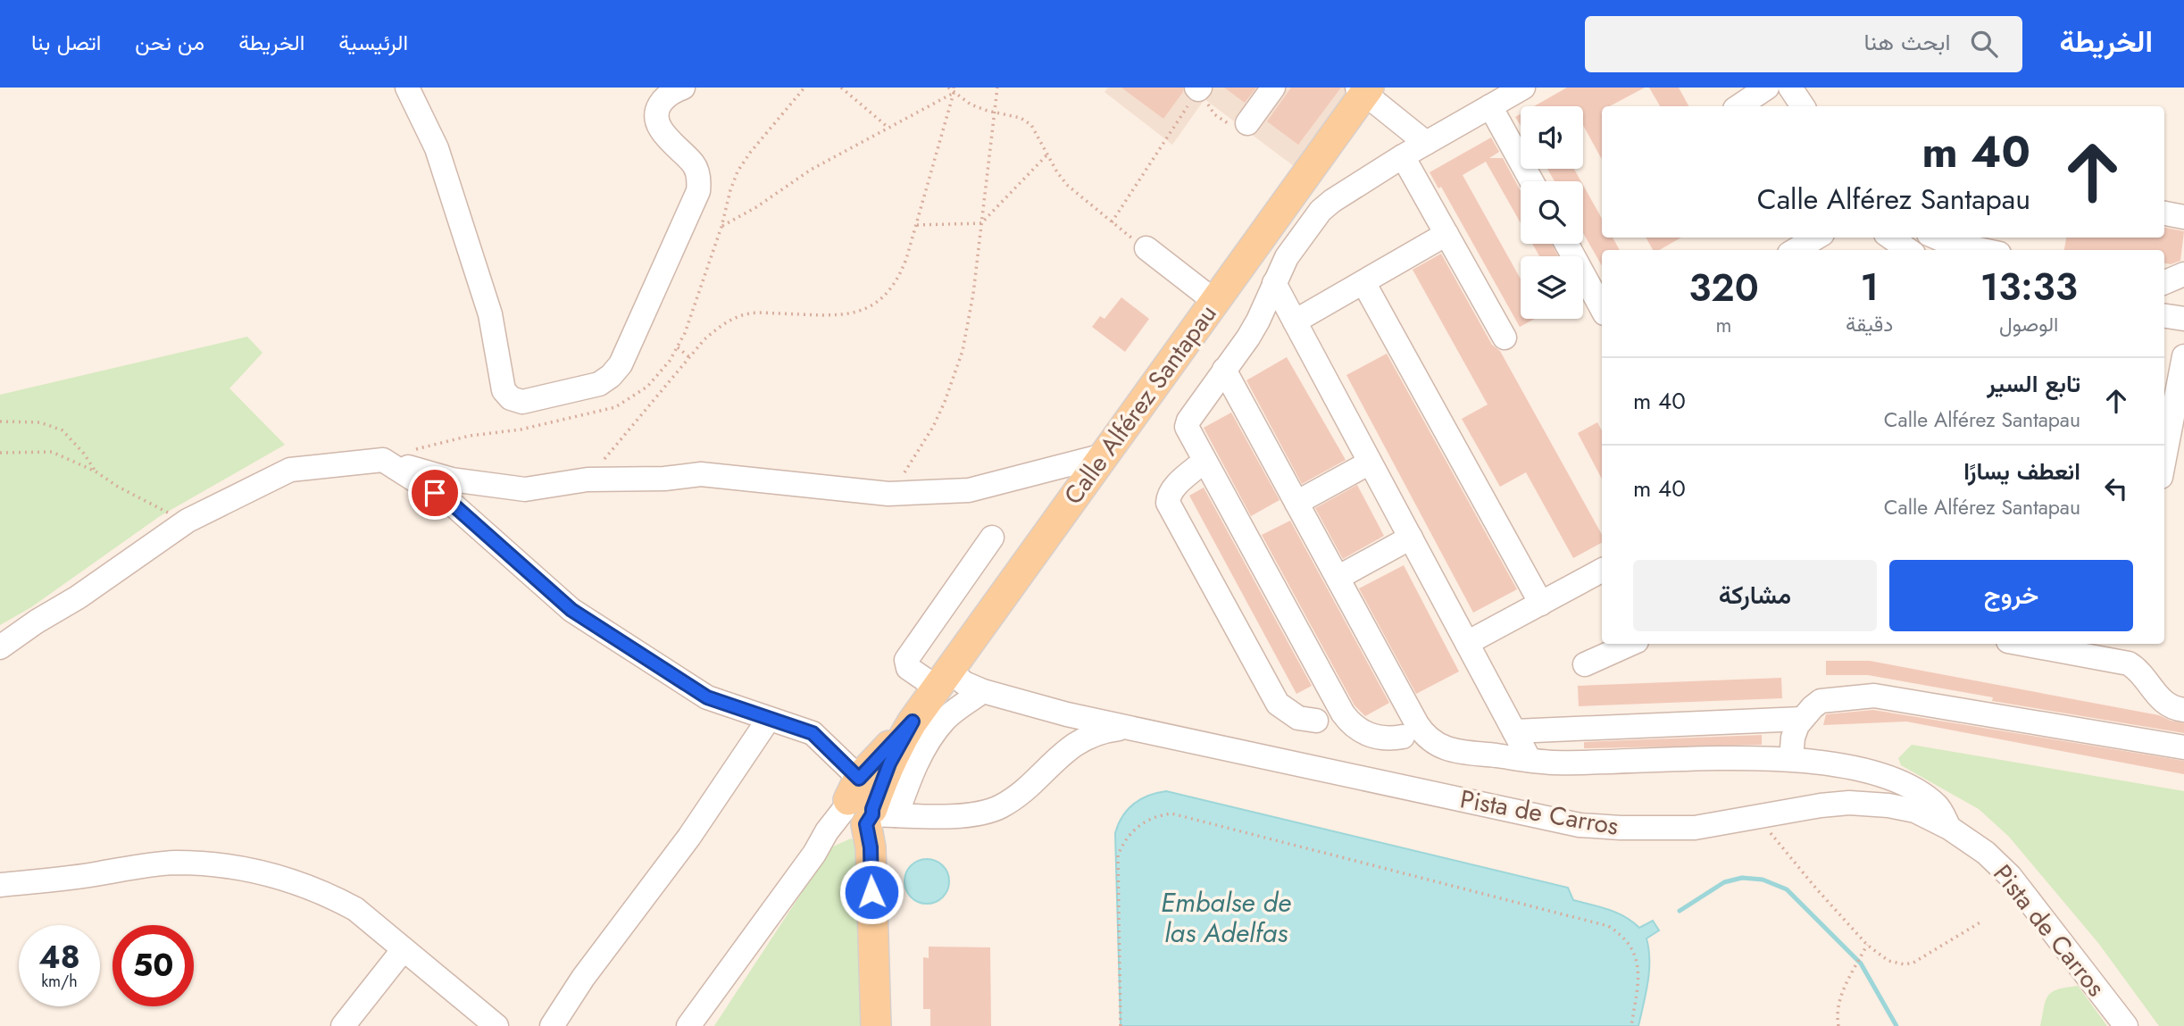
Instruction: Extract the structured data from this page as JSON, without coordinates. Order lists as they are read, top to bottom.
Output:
{
  "streets": {
    "main road": ["Calle Alférez Santapau"],
    "street": ["Pista de Carros"]
  },
  "crossings": [
    ["Calle Alférez Santapau", "Pista de Carros"]
  ],
  "water": ["Embalse de las Adelfas"],
  "page": {
    "header": "الخريطة",
    "search": "ابحث هنا",
    "nav": [
      "الرئيسية",
      "الخريطة",
      "من نحن",
      "اتصل بنا"
    ],
    "turn": ["40 m", "Calle Alférez Santapau"],
    "eta": [
      "13:33",
      "الوصول",
      "1",
      "دقيقة",
      "320",
      "m"
    ],
    "list": [
      {
        "name": "تابع السير",
        "note": "Calle Alférez Santapau",
        "value": "40 m"
      },
      {
        "name": "انعطف يسارًا",
        "note": "Calle Alférez Santapau",
        "value": "40 m"
      }
    ],
    "buttons": ["خروج", "مشاركة"],
    "speed": "48 km/h",
    "limit": "50"
  }
}
